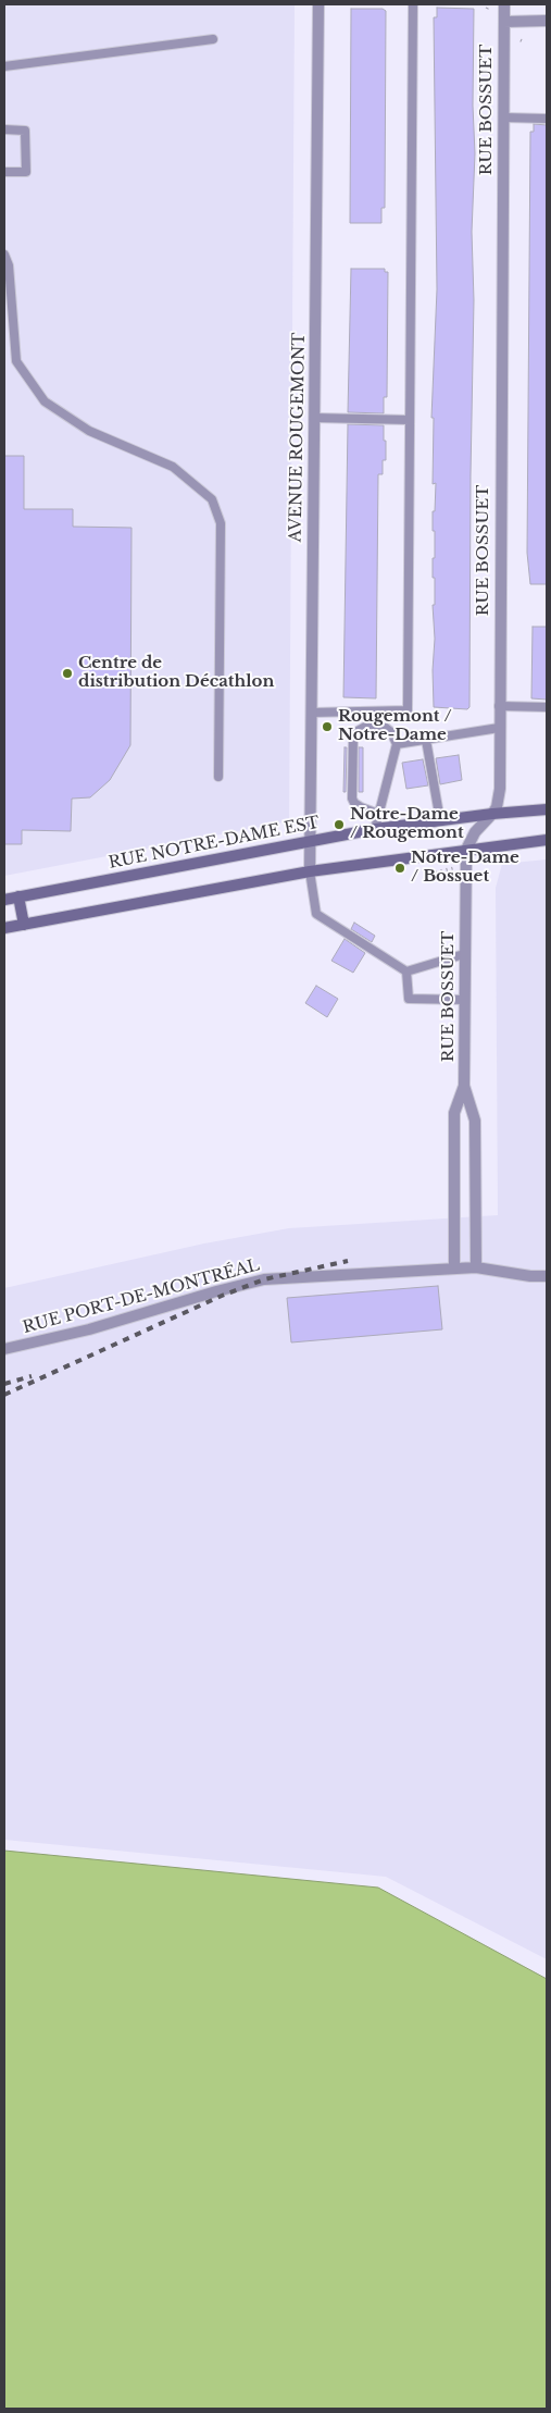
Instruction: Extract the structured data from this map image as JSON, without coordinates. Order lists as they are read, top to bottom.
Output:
{
  "streets": {
    "main road": ["RUE NOTRE-DAME EST"],
    "street": ["RUE BOSSUET", "AVENUE ROUGEMONT", "RUE PORT-DE-MONTRÉAL"]
  },
  "crossings": [
    ["RUE BOSSUET", "RUE NOTRE-DAME EST"],
    ["RUE BOSSUET", "RUE PORT-DE-MONTRÉAL"],
    ["AVENUE ROUGEMONT", "RUE NOTRE-DAME EST"]
  ],
  "places": [
    "Centre de distribution Décathlon",
    "Rougemont / Notre-Dame",
    "Notre-Dame / Rougemont",
    "Notre-Dame / Bossuet"
  ]
}
